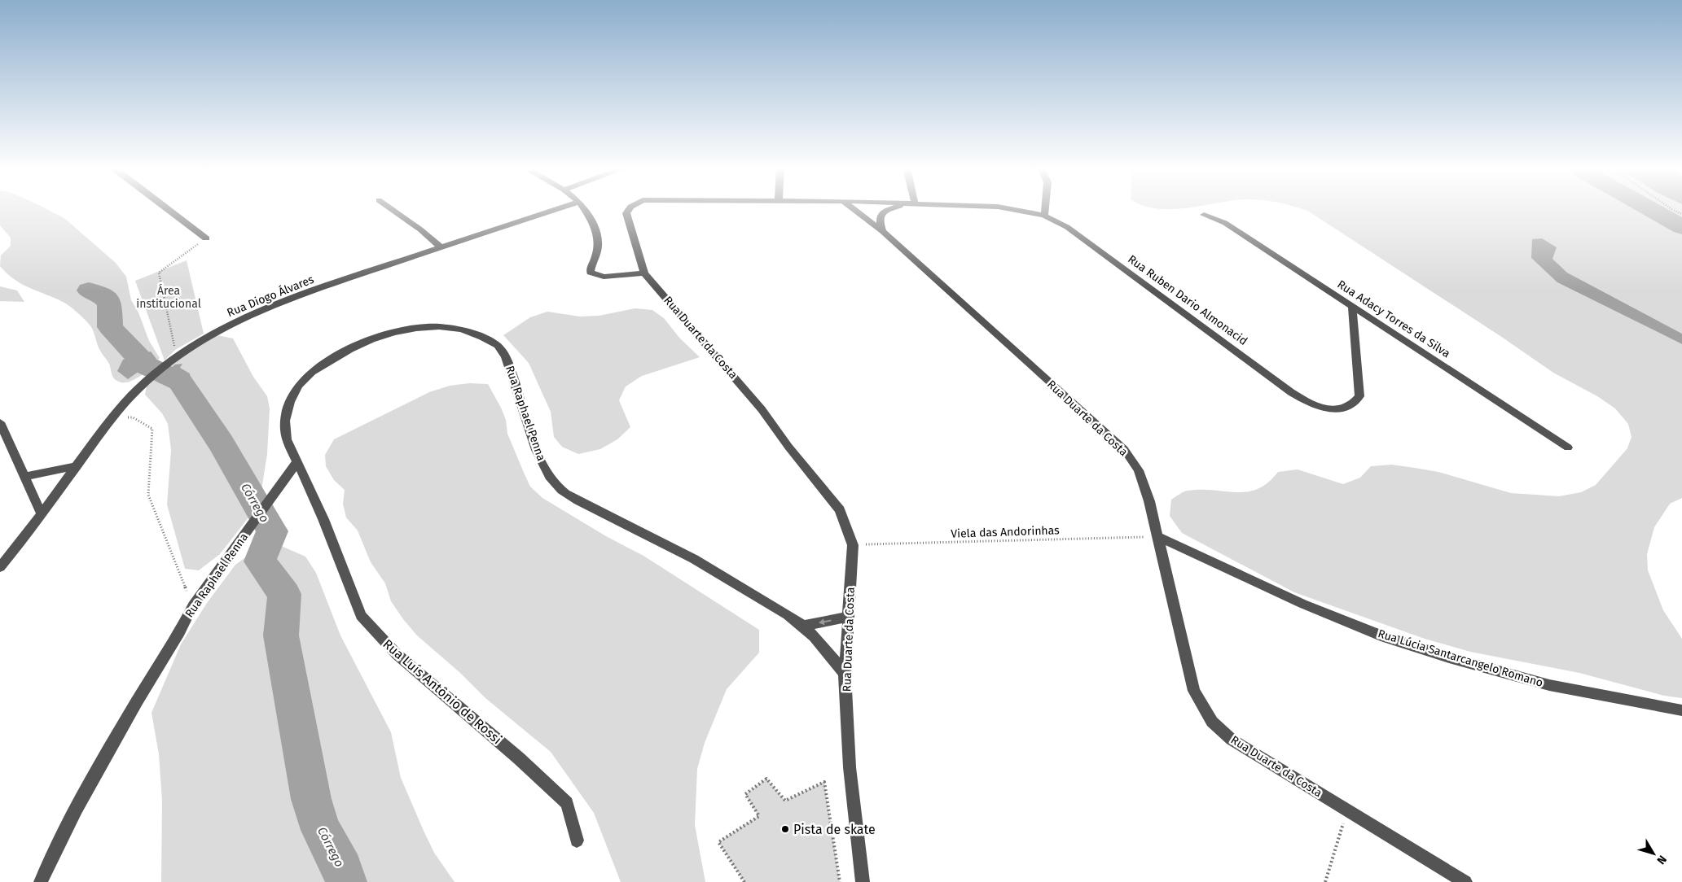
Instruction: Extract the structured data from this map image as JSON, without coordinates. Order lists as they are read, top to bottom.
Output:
{
  "streets": {
    "street": [
      "Rua Diogo Álvares",
      "Rua Ruben Dario Almonacid",
      "Rua Adacy Torres da Silva",
      "Rua Duarte da Costa",
      "Rua Raphael Penna",
      "Rua Lúcia Santarcangelo Romano",
      "Rua Luís Antônio de Rossi"
    ],
    "path": ["Viela das Andorinhas"]
  },
  "crossings": [
    ["Rua Ruben Dario Almonacid", "Rua Adacy Torres da Silva"],
    ["Rua Ruben Dario Almonacid", "Rua Duarte da Costa"],
    ["Rua Duarte da Costa", "Rua Raphael Penna"],
    ["Rua Duarte da Costa", "Viela das Andorinhas"],
    ["Rua Duarte da Costa", "Rua Lúcia Santarcangelo Romano"],
    ["Rua Raphael Penna", "Rua Luís Antônio de Rossi"],
    ["Viela das Andorinhas", "Rua Lúcia Santarcangelo Romano"]
  ],
  "water": ["Córrego"],
  "parks": ["Área institucional"],
  "places": ["Pista de skate"],
  "north": "bottom right"
}
